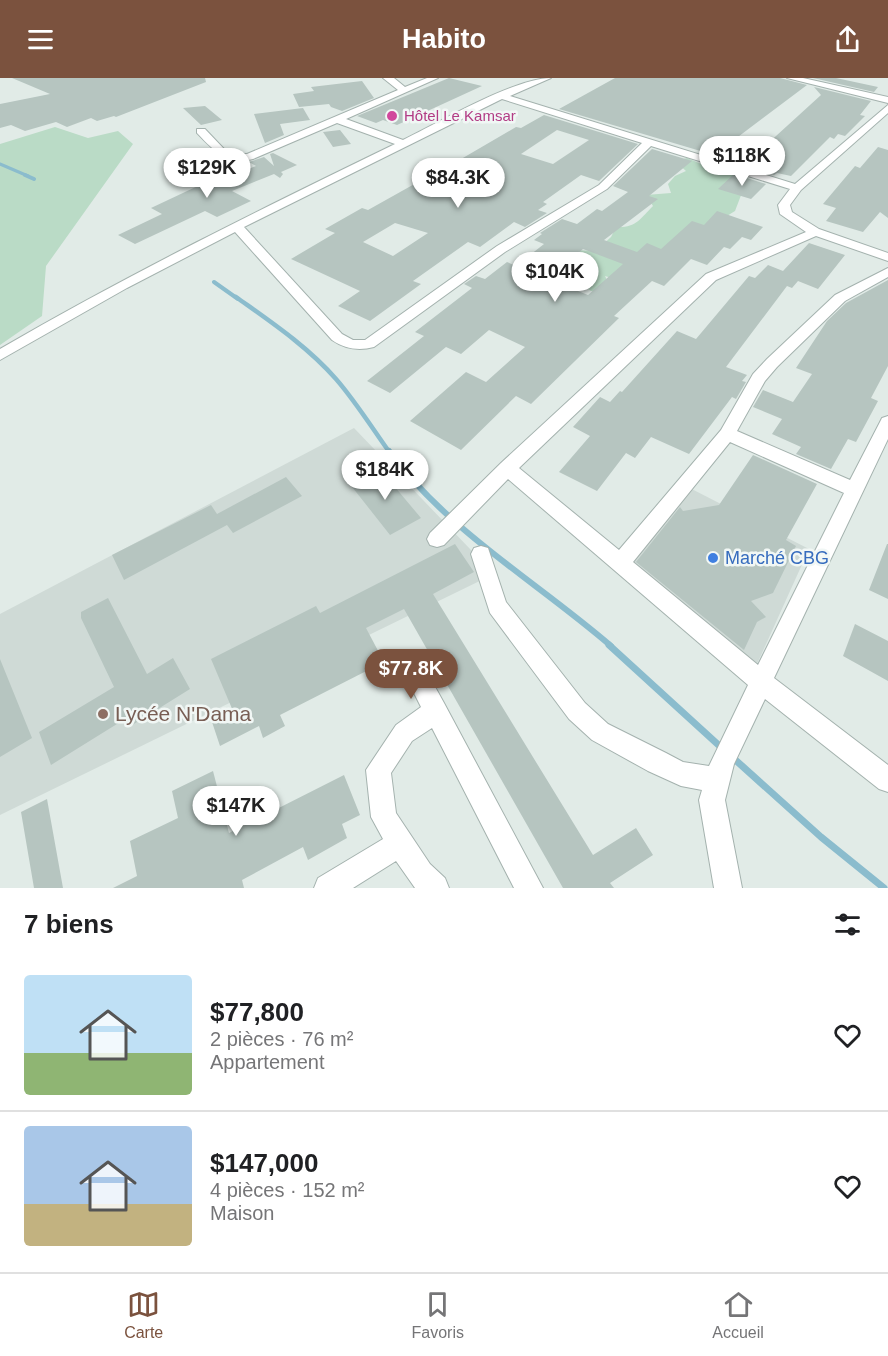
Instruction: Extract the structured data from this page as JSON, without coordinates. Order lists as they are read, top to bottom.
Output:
{
  "places": ["Hôtel Le Kamsar", "Marché CBG", "Lycée N'Dama"],
  "page": {
    "header": "Habito",
    "price": [
      "$118K",
      "$129K",
      "$84.3K",
      "$104K",
      "$184K",
      "$77.8K",
      "$147K"
    ],
    "heading": "7 biens",
    "list": [
      {
        "name": "$77,800",
        "note": "2 pièces · 76 m² · Appartement"
      },
      {
        "name": "$147,000",
        "note": "4 pièces · 152 m² · Maison"
      }
    ],
    "tabs": ["Carte", "Favoris", "Accueil"]
  }
}
